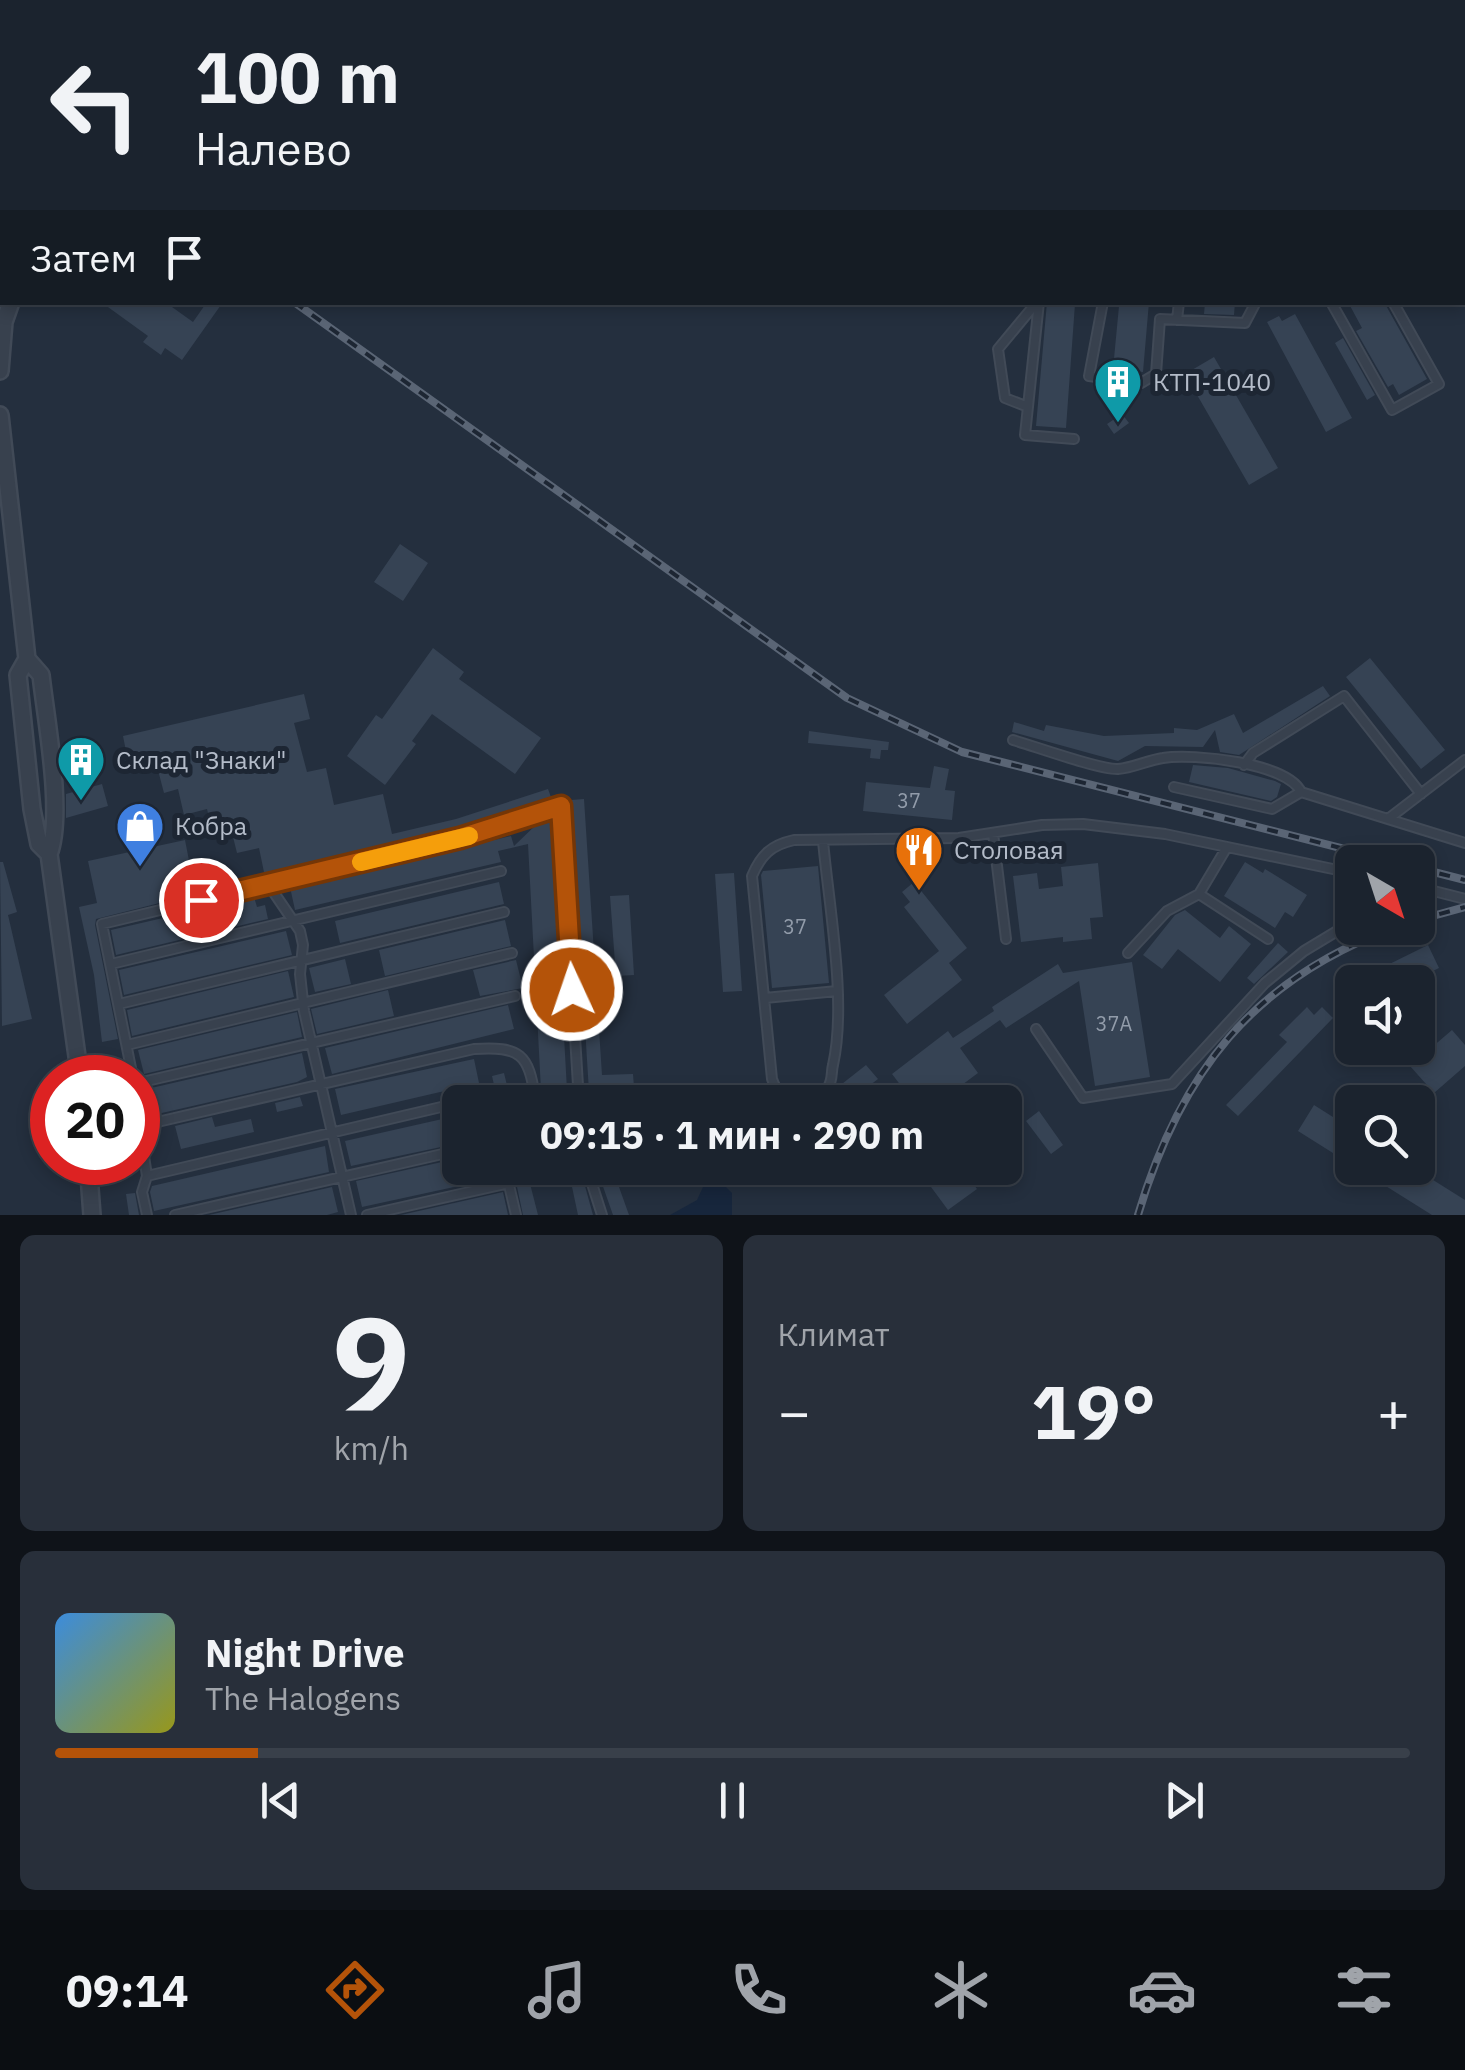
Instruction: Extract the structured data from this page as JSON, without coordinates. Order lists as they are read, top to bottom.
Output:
{
  "places": {
    "building": ["КТП-1040", "Склад \"Знаки\""],
    "shop": ["Кобра"],
    "restaurant": ["Столовая"]
  },
  "house_numbers": ["37", "37", "37А"],
  "north": "bottom right",
  "page": {
    "turn": ["100 m", "Налево"],
    "then": "Затем",
    "limit": "20",
    "trip": "09:15 · 1 мин · 290 m",
    "tile": [
      ["9", "km/h"],
      "Климат"
    ],
    "heat": ["−", "19°", "+"],
    "song": ["Night Drive", "The Halogens"],
    "tabs": "09:14"
  }
}
